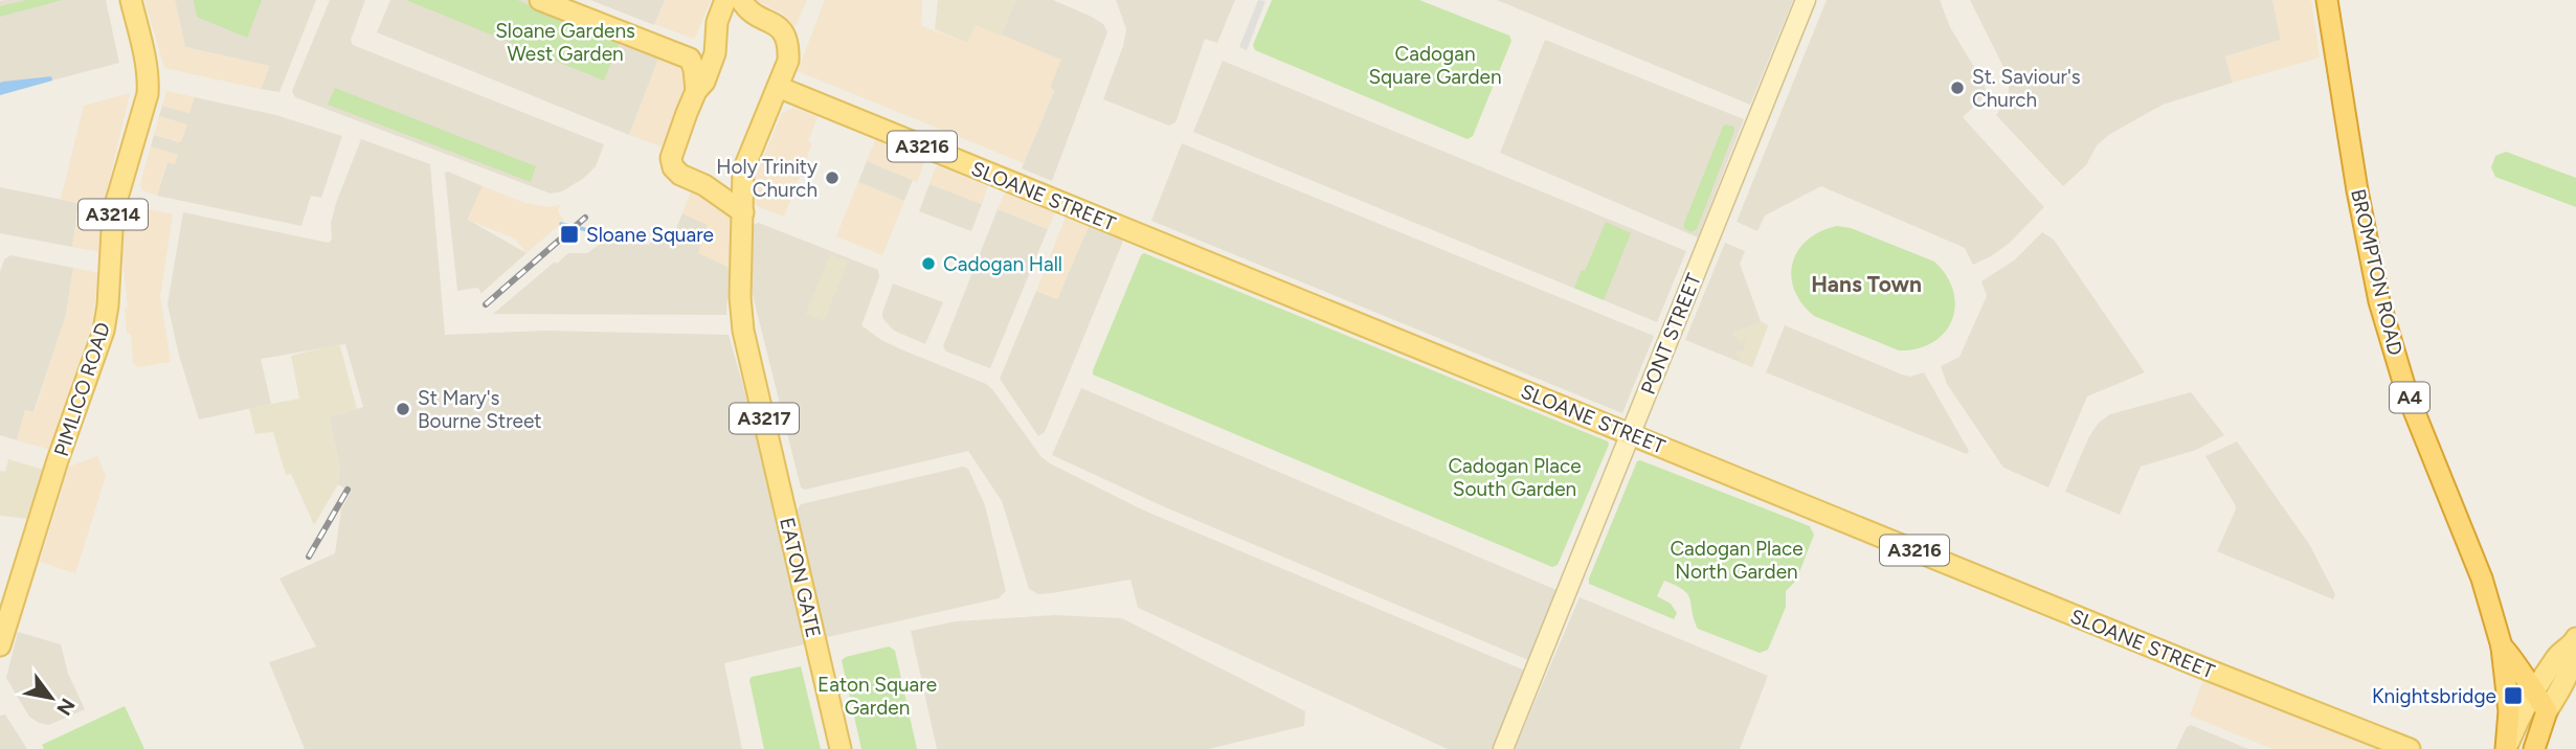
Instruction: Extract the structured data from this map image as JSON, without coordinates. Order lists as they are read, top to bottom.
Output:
{
  "streets": {
    "highway": ["BROMPTON ROAD", "A4"],
    "main road": [
      "A3216",
      "SLOANE STREET",
      "A3214",
      "PONT STREET",
      "PIMLICO ROAD",
      "A3217",
      "EATON GATE"
    ]
  },
  "crossings": [
    ["SLOANE STREET", "PONT STREET"],
    ["BROMPTON ROAD", "A4"],
    ["A3217", "EATON GATE"]
  ],
  "districts": ["Hans Town"],
  "parks": [
    "Sloane Gardens West Garden",
    "Cadogan Square Garden",
    "Cadogan Place South Garden",
    "Cadogan Place North Garden",
    "Eaton Square Garden"
  ],
  "places": {
    "other": [
      "St. Saviour's Church",
      "Holy Trinity Church",
      "Cadogan Hall",
      "St Mary's Bourne Street"
    ],
    "transit": ["Sloane Square", "Knightsbridge"]
  },
  "north": "bottom right"
}
